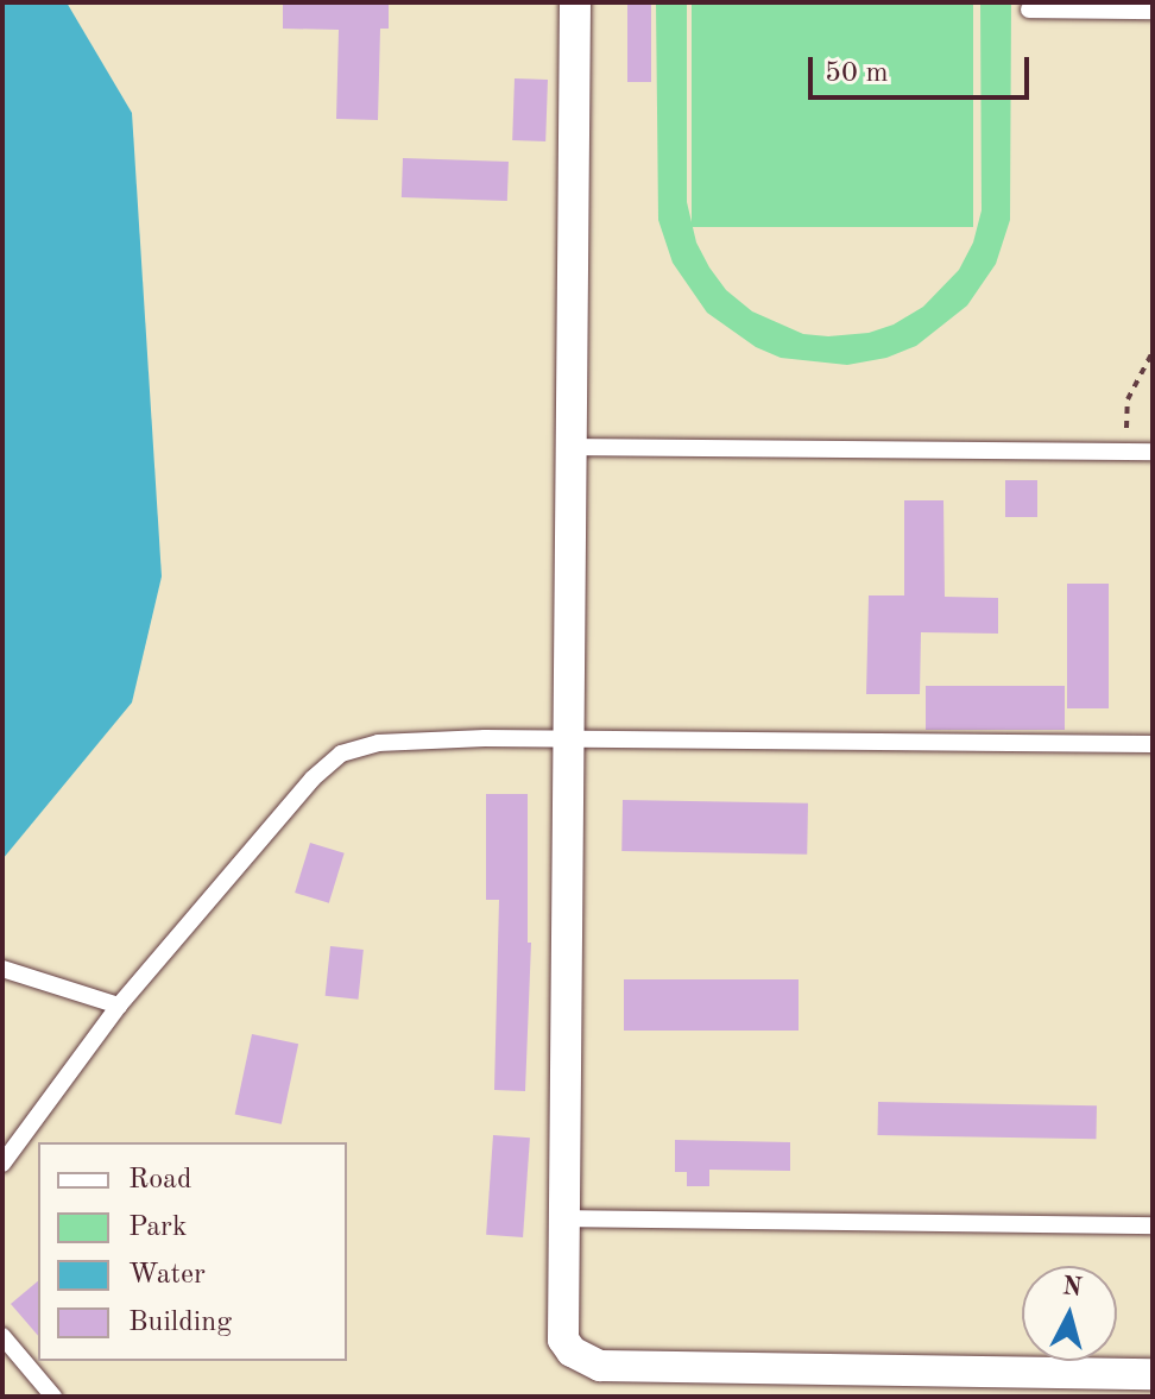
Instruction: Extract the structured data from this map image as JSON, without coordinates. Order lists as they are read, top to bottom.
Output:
{
  "legend": [
    "Road",
    "Park",
    "Water",
    "Building"
  ],
  "scale_bar": "50 m",
  "north": "top"
}
